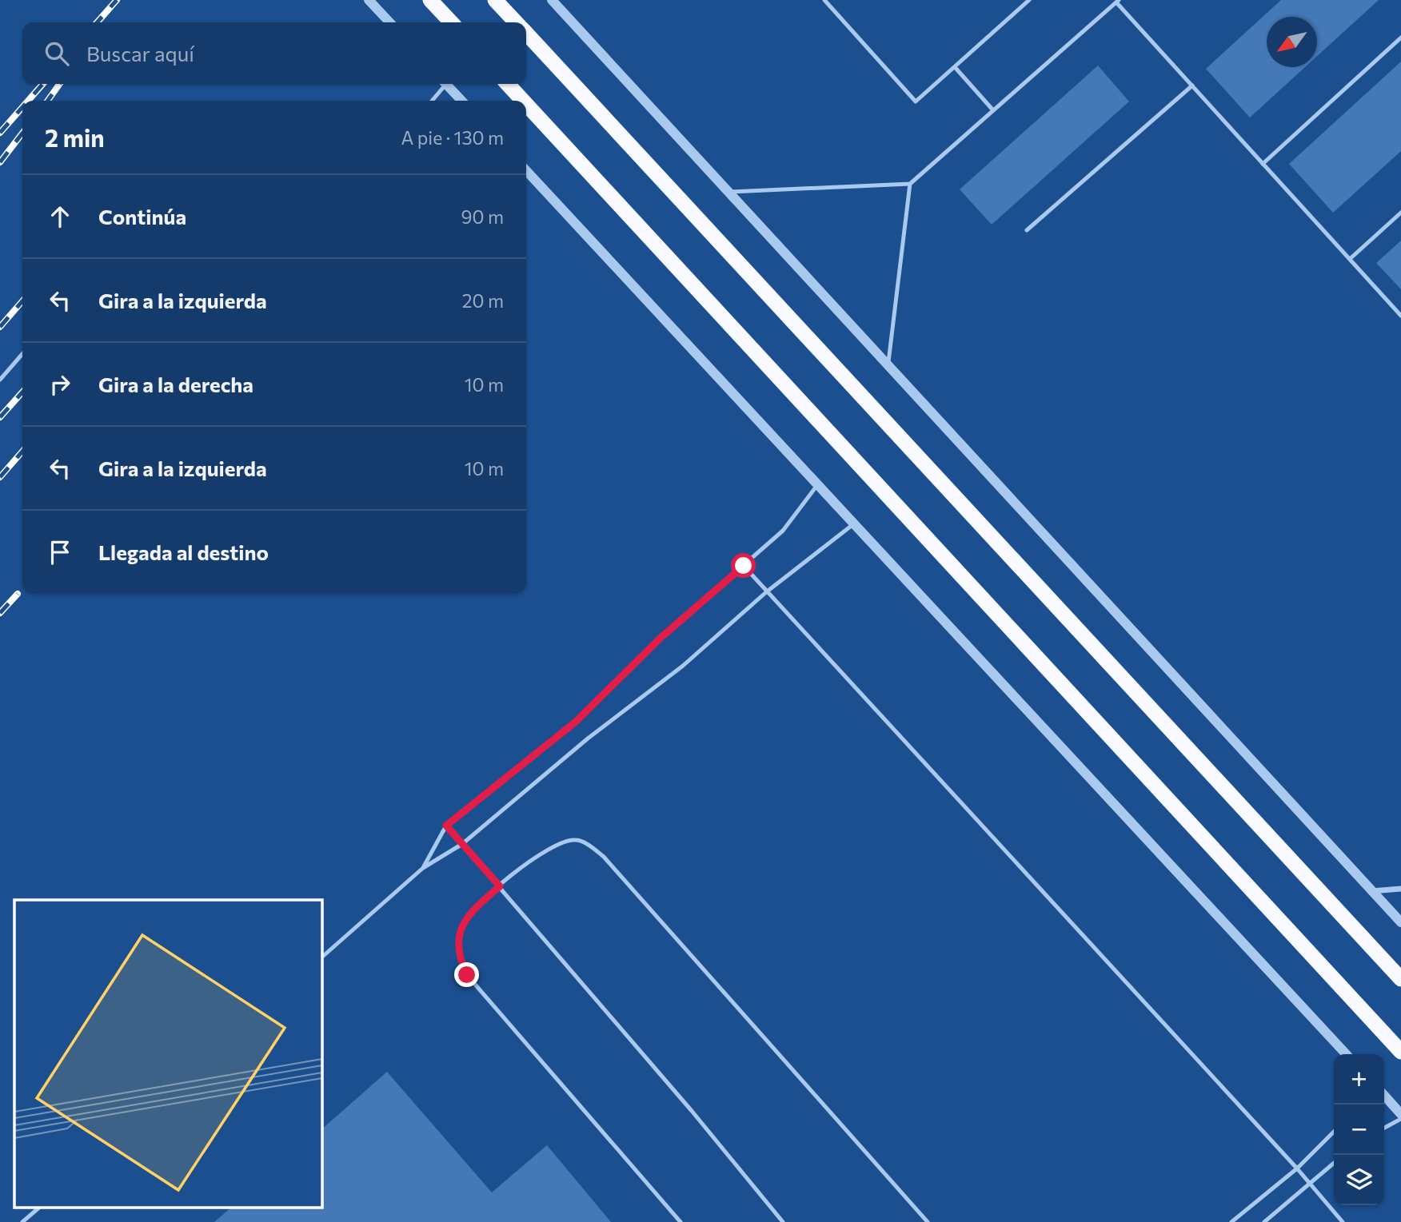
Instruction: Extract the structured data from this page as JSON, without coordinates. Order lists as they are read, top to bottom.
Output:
{
  "north": "bottom left",
  "page": {
    "search": "Buscar aquí",
    "heading": ["2 min", "A pie · 130 m"],
    "list": [
      ["Continúa", "90 m"],
      ["Gira a la izquierda", "20 m"],
      ["Gira a la derecha", "10 m"],
      ["Gira a la izquierda", "10 m"],
      "Llegada al destino"
    ],
    "map_buttons": ["+", "−"]
  }
}
